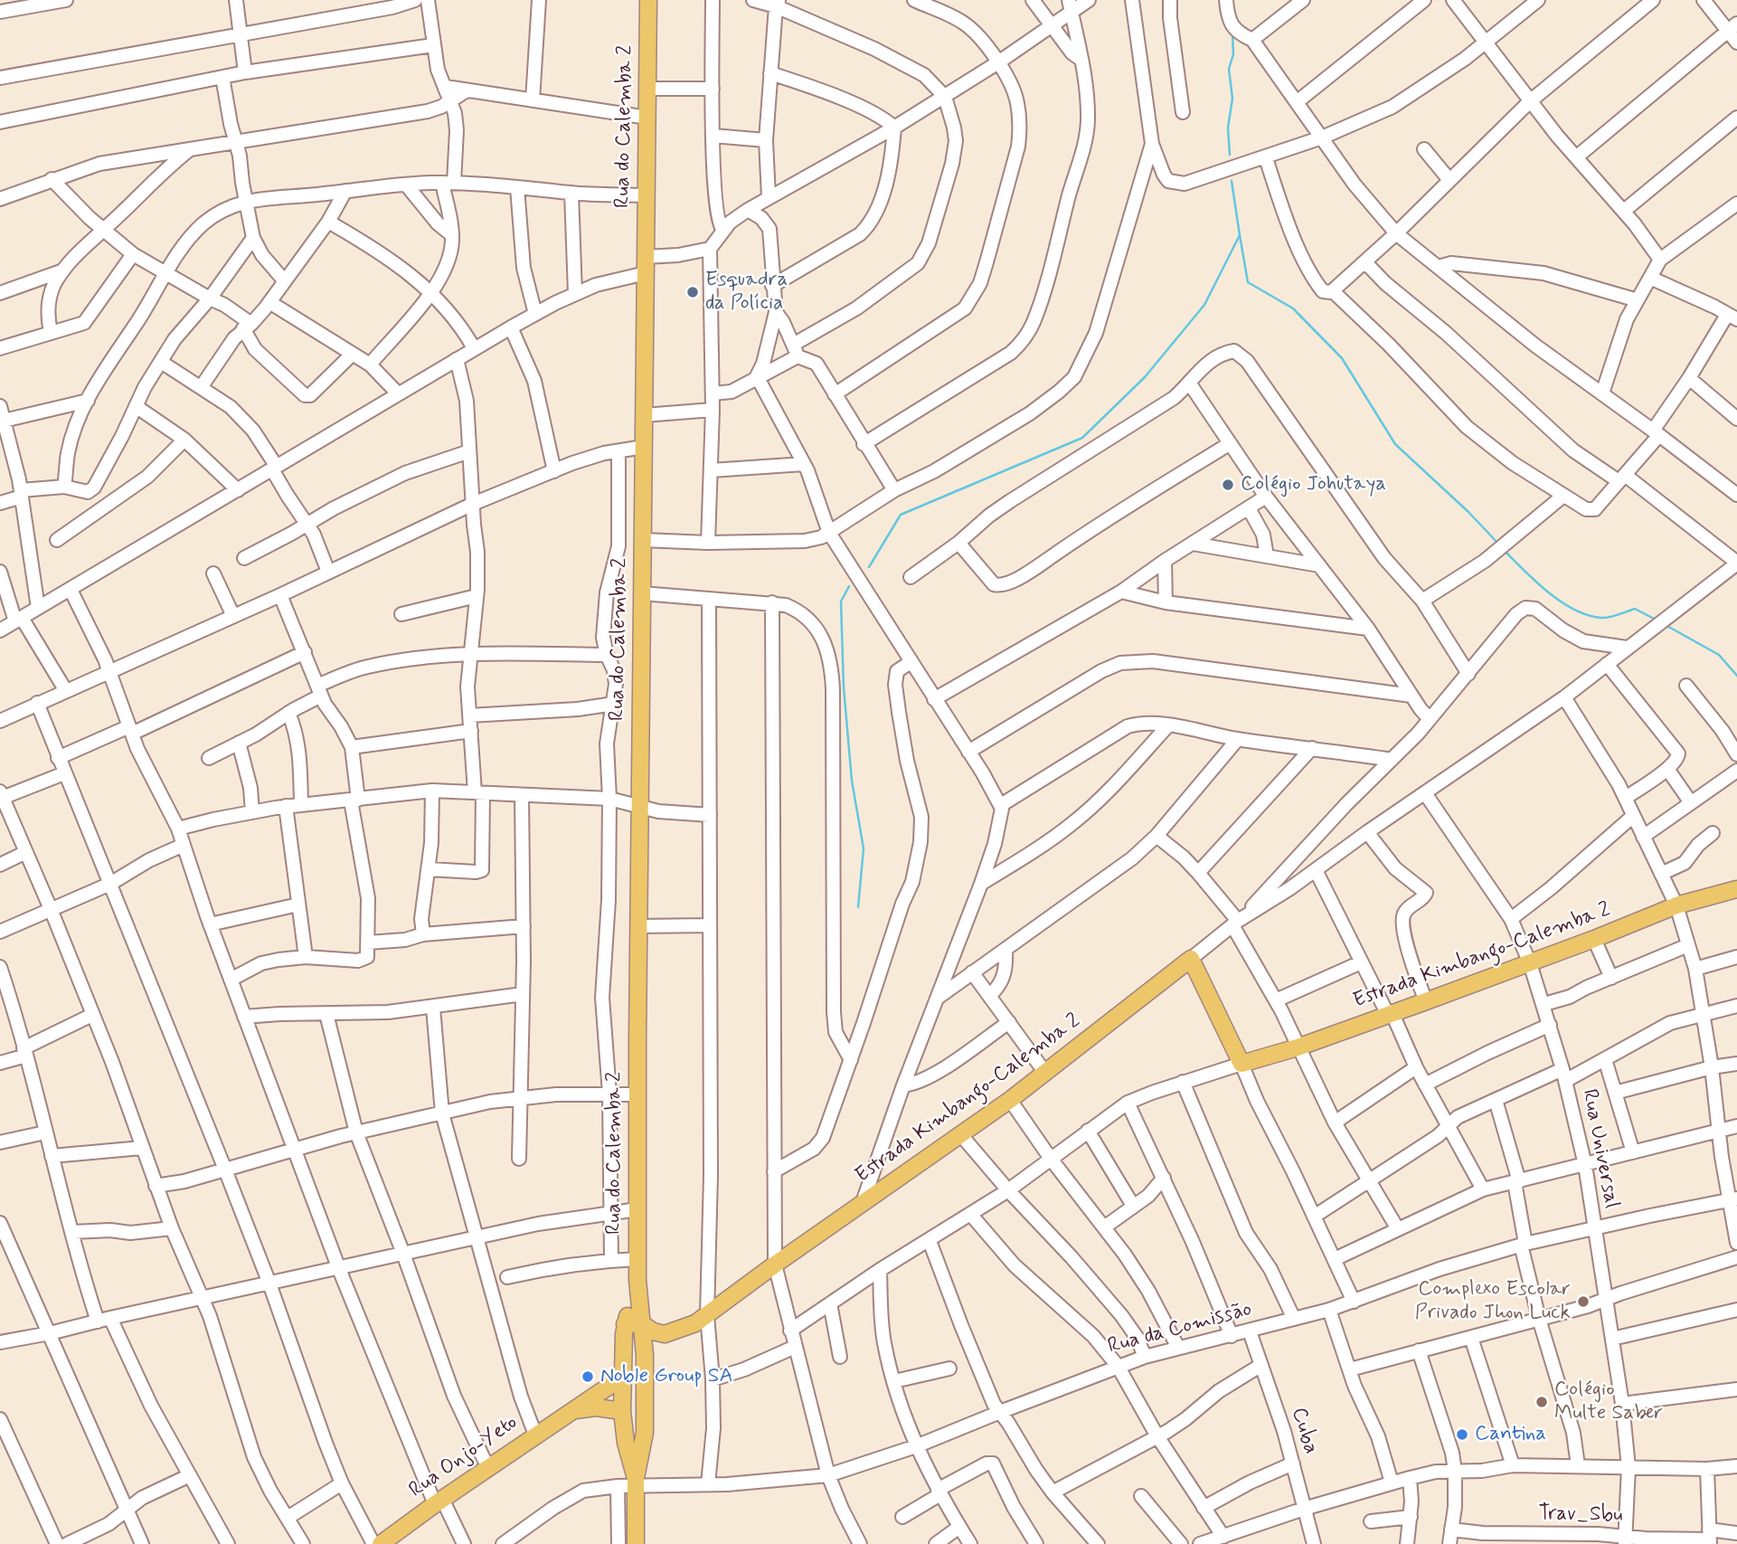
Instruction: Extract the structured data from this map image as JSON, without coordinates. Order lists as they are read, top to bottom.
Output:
{
  "streets": {
    "main road": ["Rua do Calemba 2", "Estrada Kimbango-Calemba 2", "Rua Onjo-Yeto"],
    "street": [
      "Rua Universal",
      "Rua da Comissão",
      "Cuba",
      "Trav_Sbu"
    ]
  },
  "crossings": [
    ["Rua do Calemba 2", "Estrada Kimbango-Calemba 2"],
    ["Rua do Calemba 2", "Rua da Comissão"],
    ["Rua do Calemba 2", "Rua Onjo-Yeto"],
    ["Estrada Kimbango-Calemba 2", "Rua Universal"],
    ["Rua Universal", "Rua da Comissão"],
    ["Rua Universal", "Trav_Sbu"],
    ["Rua da Comissão", "Cuba"]
  ],
  "places": [
    "Esquadra da Polícia",
    "Colégio Johutaya",
    "Complexo Escolar Privado Jhon Luck",
    "Noble Group SA",
    "Colégio Multe Saber",
    "Cantina"
  ]
}
